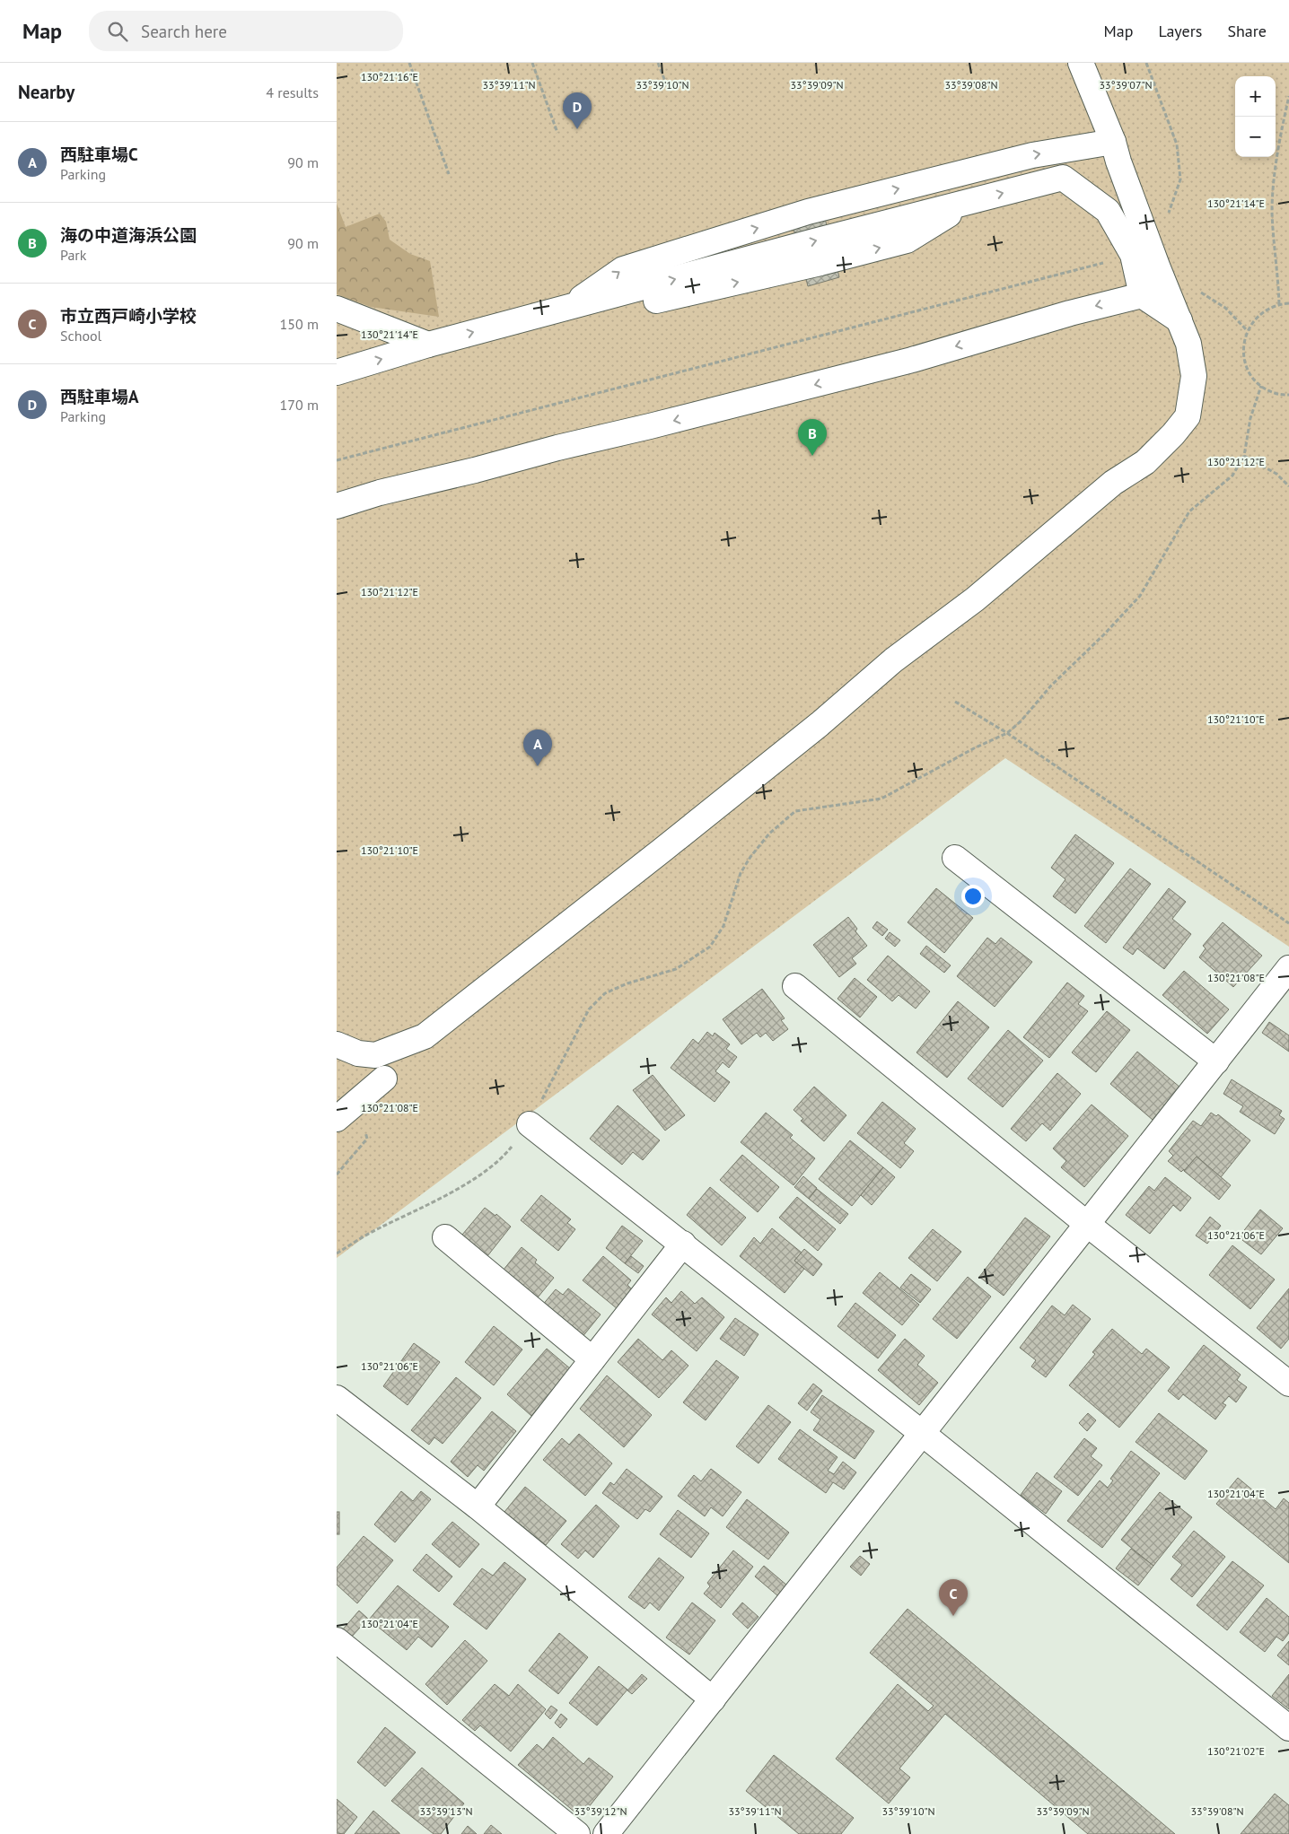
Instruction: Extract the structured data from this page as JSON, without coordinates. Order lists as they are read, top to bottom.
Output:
{
  "page": {
    "header": "Map",
    "search": "Search here",
    "nav": ["Map", "Layers", "Share"],
    "heading": ["Nearby", "4 results"],
    "map_buttons": ["+", "−"],
    "pins": [
      "D",
      "B",
      "A",
      "C"
    ],
    "list": [
      {
        "mark": "A",
        "name": "西駐車場C",
        "note": "Parking",
        "value": "90 m"
      },
      {
        "mark": "B",
        "name": "海の中道海浜公園",
        "note": "Park",
        "value": "90 m"
      },
      {
        "mark": "C",
        "name": "市立西戸崎小学校",
        "note": "School",
        "value": "150 m"
      },
      {
        "mark": "D",
        "name": "西駐車場A",
        "note": "Parking",
        "value": "170 m"
      }
    ]
  },
  "coordinates": [
    "130°21'16\"E",
    "33°39'11\"N",
    "33°39'10\"N",
    "33°39'09\"N",
    "33°39'08\"N",
    "33°39'07\"N",
    "130°21'14\"E",
    "130°21'12\"E",
    "130°21'10\"E",
    "130°21'08\"E",
    "130°21'06\"E",
    "130°21'04\"E",
    "130°21'02\"E",
    "33°39'13\"N",
    "33°39'12\"N"
  ]
}
